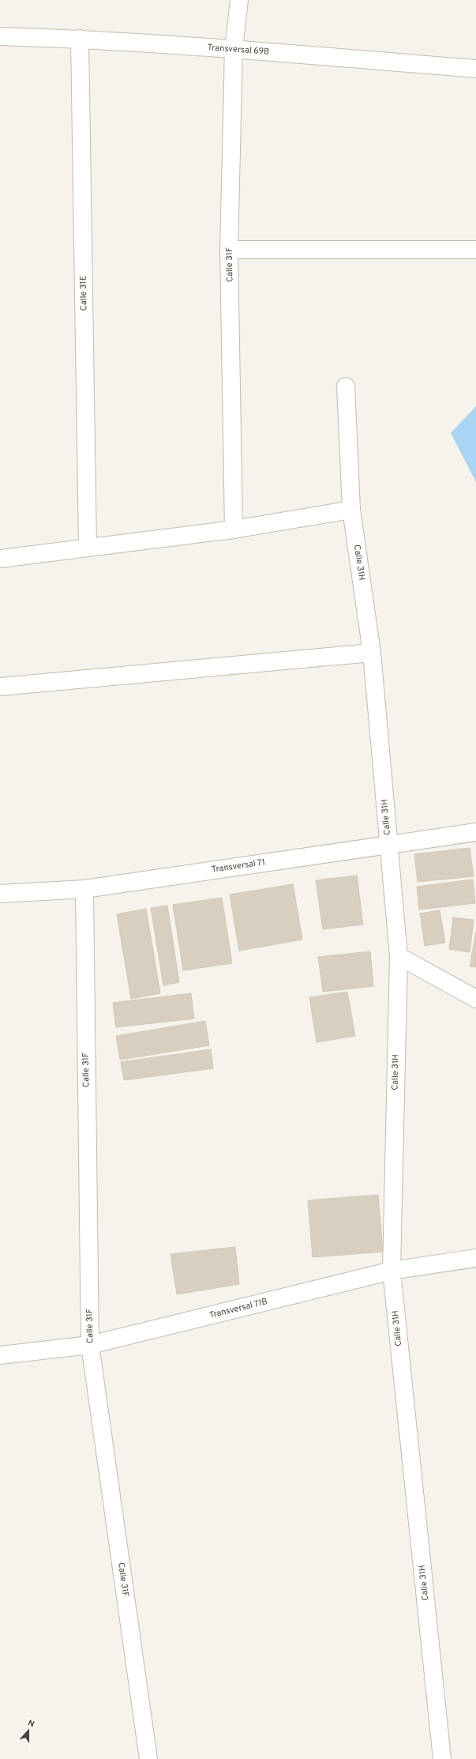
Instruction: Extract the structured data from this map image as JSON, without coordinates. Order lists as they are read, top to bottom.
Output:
{
  "streets": {
    "street": [
      "Transversal 69B",
      "Calle 31F",
      "Calle 31E",
      "Calle 31H",
      "Transversal 71",
      "Transversal 71B"
    ]
  },
  "crossings": [
    ["Transversal 69B", "Calle 31F"],
    ["Transversal 69B", "Calle 31E"],
    ["Calle 31F", "Transversal 71"],
    ["Calle 31F", "Transversal 71B"],
    ["Calle 31H", "Transversal 71"],
    ["Calle 31H", "Transversal 71B"]
  ],
  "north": "top"
}
